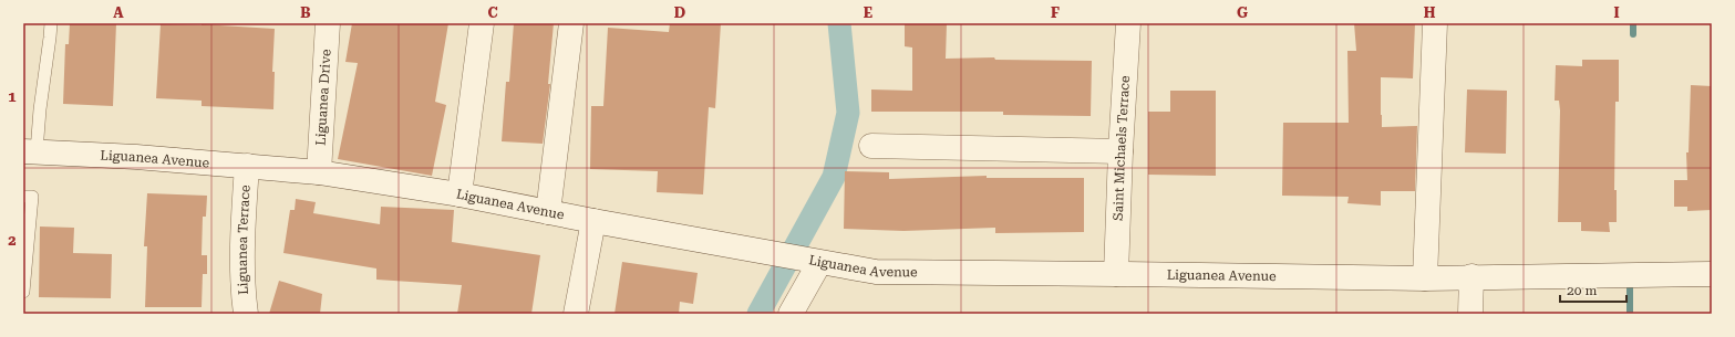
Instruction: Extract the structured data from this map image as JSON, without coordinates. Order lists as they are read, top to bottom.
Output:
{
  "streets": {
    "main road": [
      "Liguanea Drive",
      "Saint Michaels Terrace",
      "Liguanea Avenue",
      "Liguanea Terrace"
    ]
  },
  "crossings": [
    ["Liguanea Drive", "Liguanea Avenue"],
    ["Saint Michaels Terrace", "Liguanea Avenue"],
    ["Liguanea Avenue", "Liguanea Terrace"]
  ],
  "scale_bar": "20 m",
  "grid": {
    "columns": [
      "A",
      "B",
      "C",
      "D",
      "E",
      "F",
      "G",
      "H",
      "I"
    ],
    "rows": ["1", "2"]
  }
}
